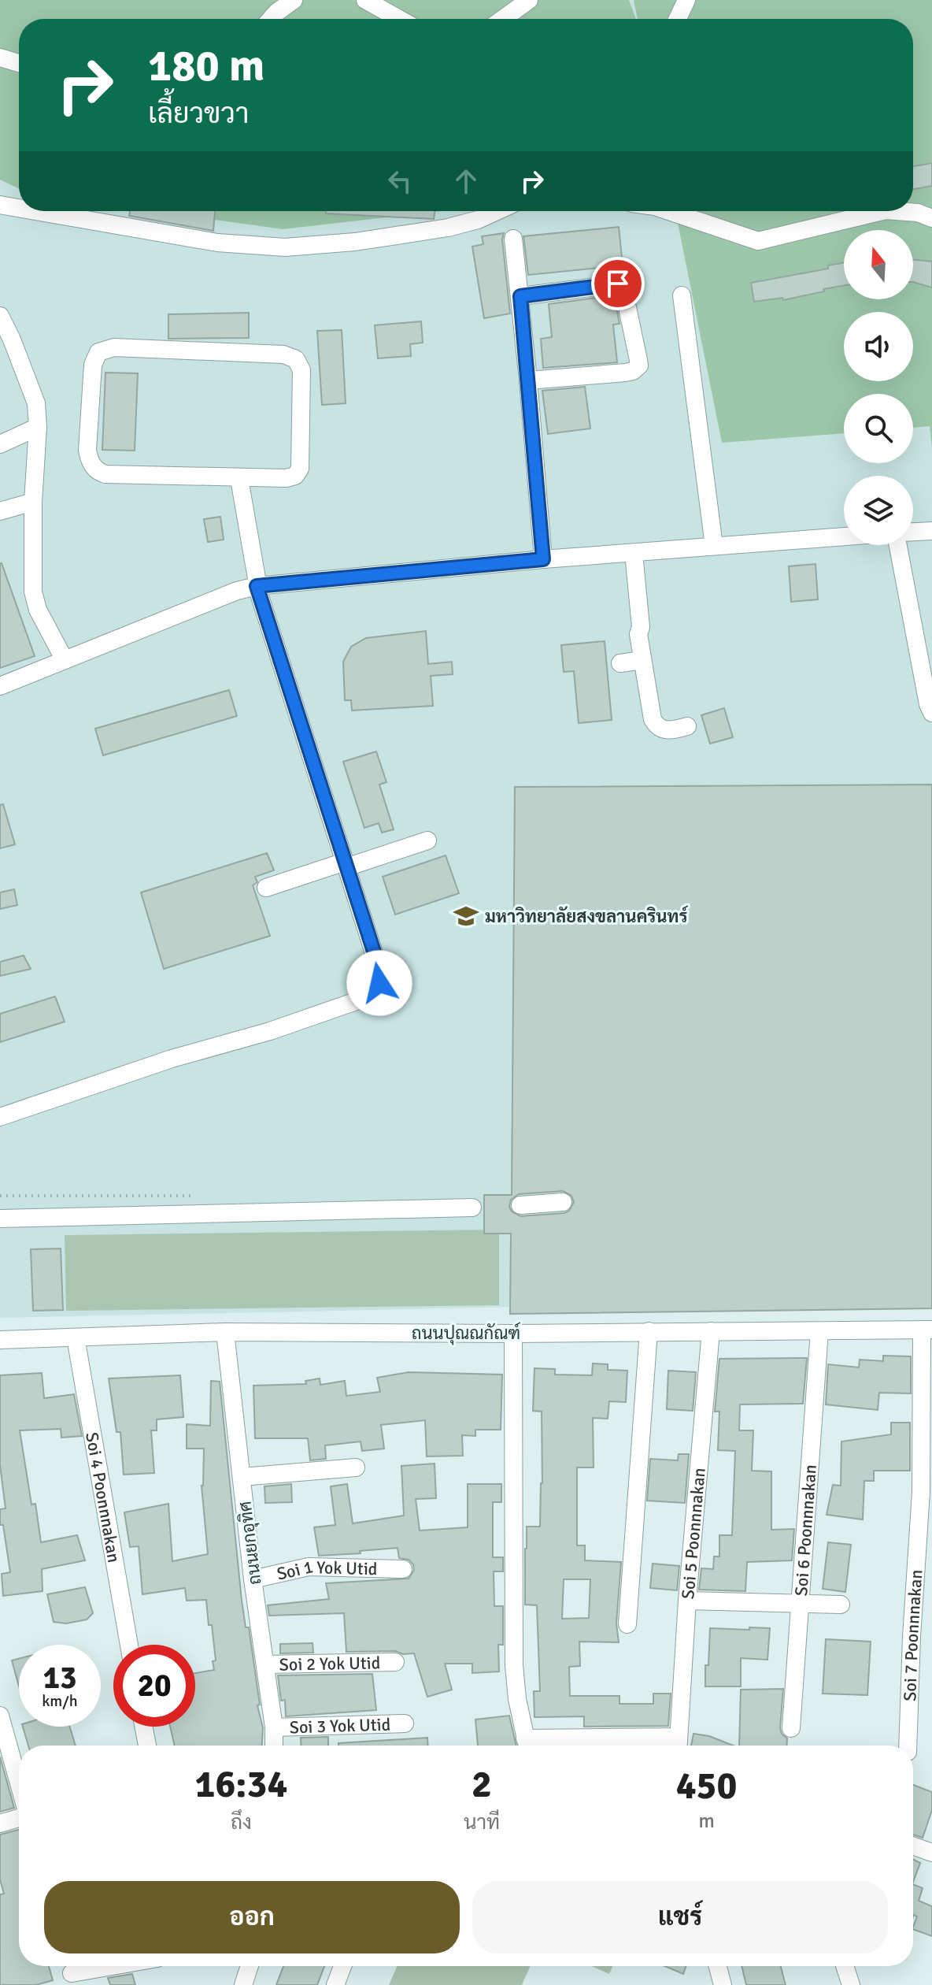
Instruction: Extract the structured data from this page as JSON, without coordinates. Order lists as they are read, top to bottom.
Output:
{
  "streets": {
    "street": [
      "ถนนปุณณกัณฑ์",
      "Soi 4 Poonnnakan",
      "Soi 6 Poonnnakan",
      "Soi 5 Poonnnakan",
      "ถนนยกอุทิศ",
      "Soi 1 Yok Utid",
      "Soi 7 Poonnnakan",
      "Soi 2 Yok Utid",
      "Soi 3 Yok Utid"
    ]
  },
  "crossings": [
    ["ถนนปุณณกัณฑ์", "Soi 4 Poonnnakan"],
    ["ถนนปุณณกัณฑ์", "Soi 6 Poonnnakan"],
    ["ถนนปุณณกัณฑ์", "Soi 5 Poonnnakan"],
    ["ถนนปุณณกัณฑ์", "ถนนยกอุทิศ"],
    ["ถนนปุณณกัณฑ์", "Soi 7 Poonnnakan"],
    ["ถนนยกอุทิศ", "Soi 1 Yok Utid"],
    ["ถนนยกอุทิศ", "Soi 2 Yok Utid"],
    ["ถนนยกอุทิศ", "Soi 3 Yok Utid"]
  ],
  "places": {
    "school or university": ["มหาวิทยาลัยสงขลานครินทร์"]
  },
  "north": "top",
  "page": {
    "turn": ["180 m", "เลี้ยวขวา"],
    "speed": "13 km/h",
    "limit": "20",
    "eta": [
      "16:34",
      "ถึง",
      "2",
      "นาที",
      "450",
      "m"
    ],
    "buttons": ["ออก", "แชร์"]
  }
}
